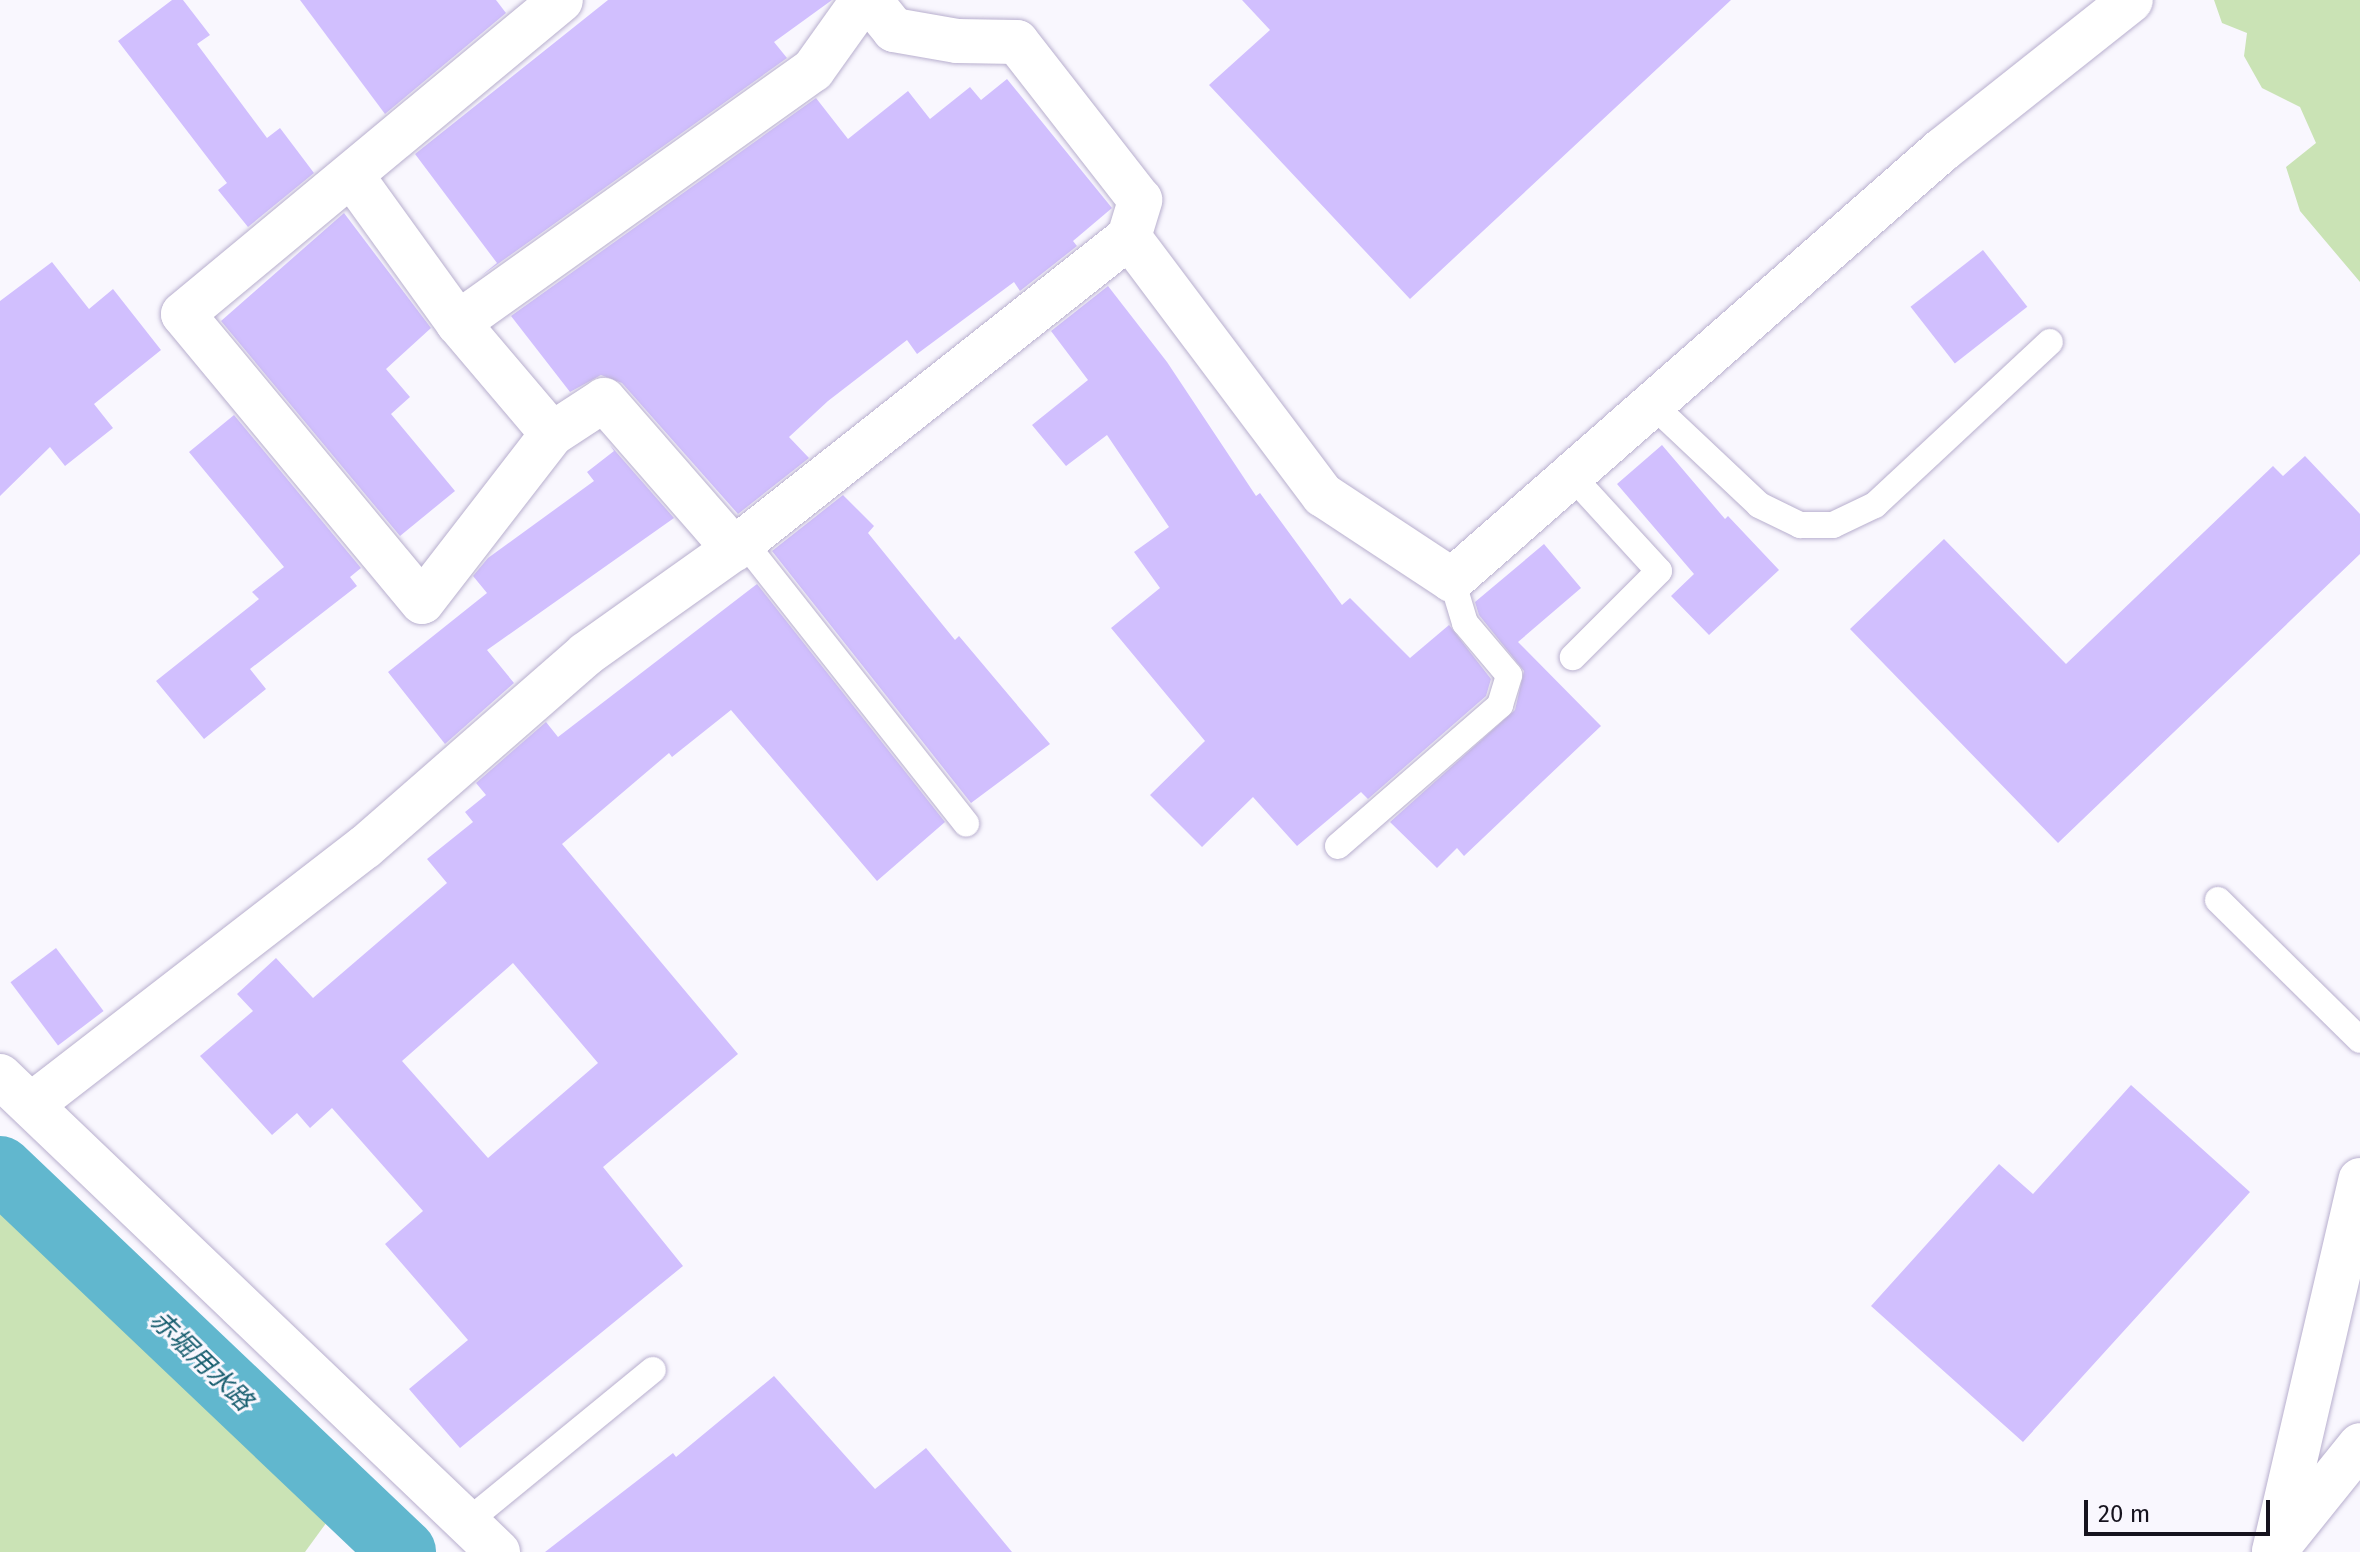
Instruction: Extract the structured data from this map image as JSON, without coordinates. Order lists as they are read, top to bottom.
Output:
{
  "water": ["赤堀用水路"],
  "scale_bar": "20 m"
}
